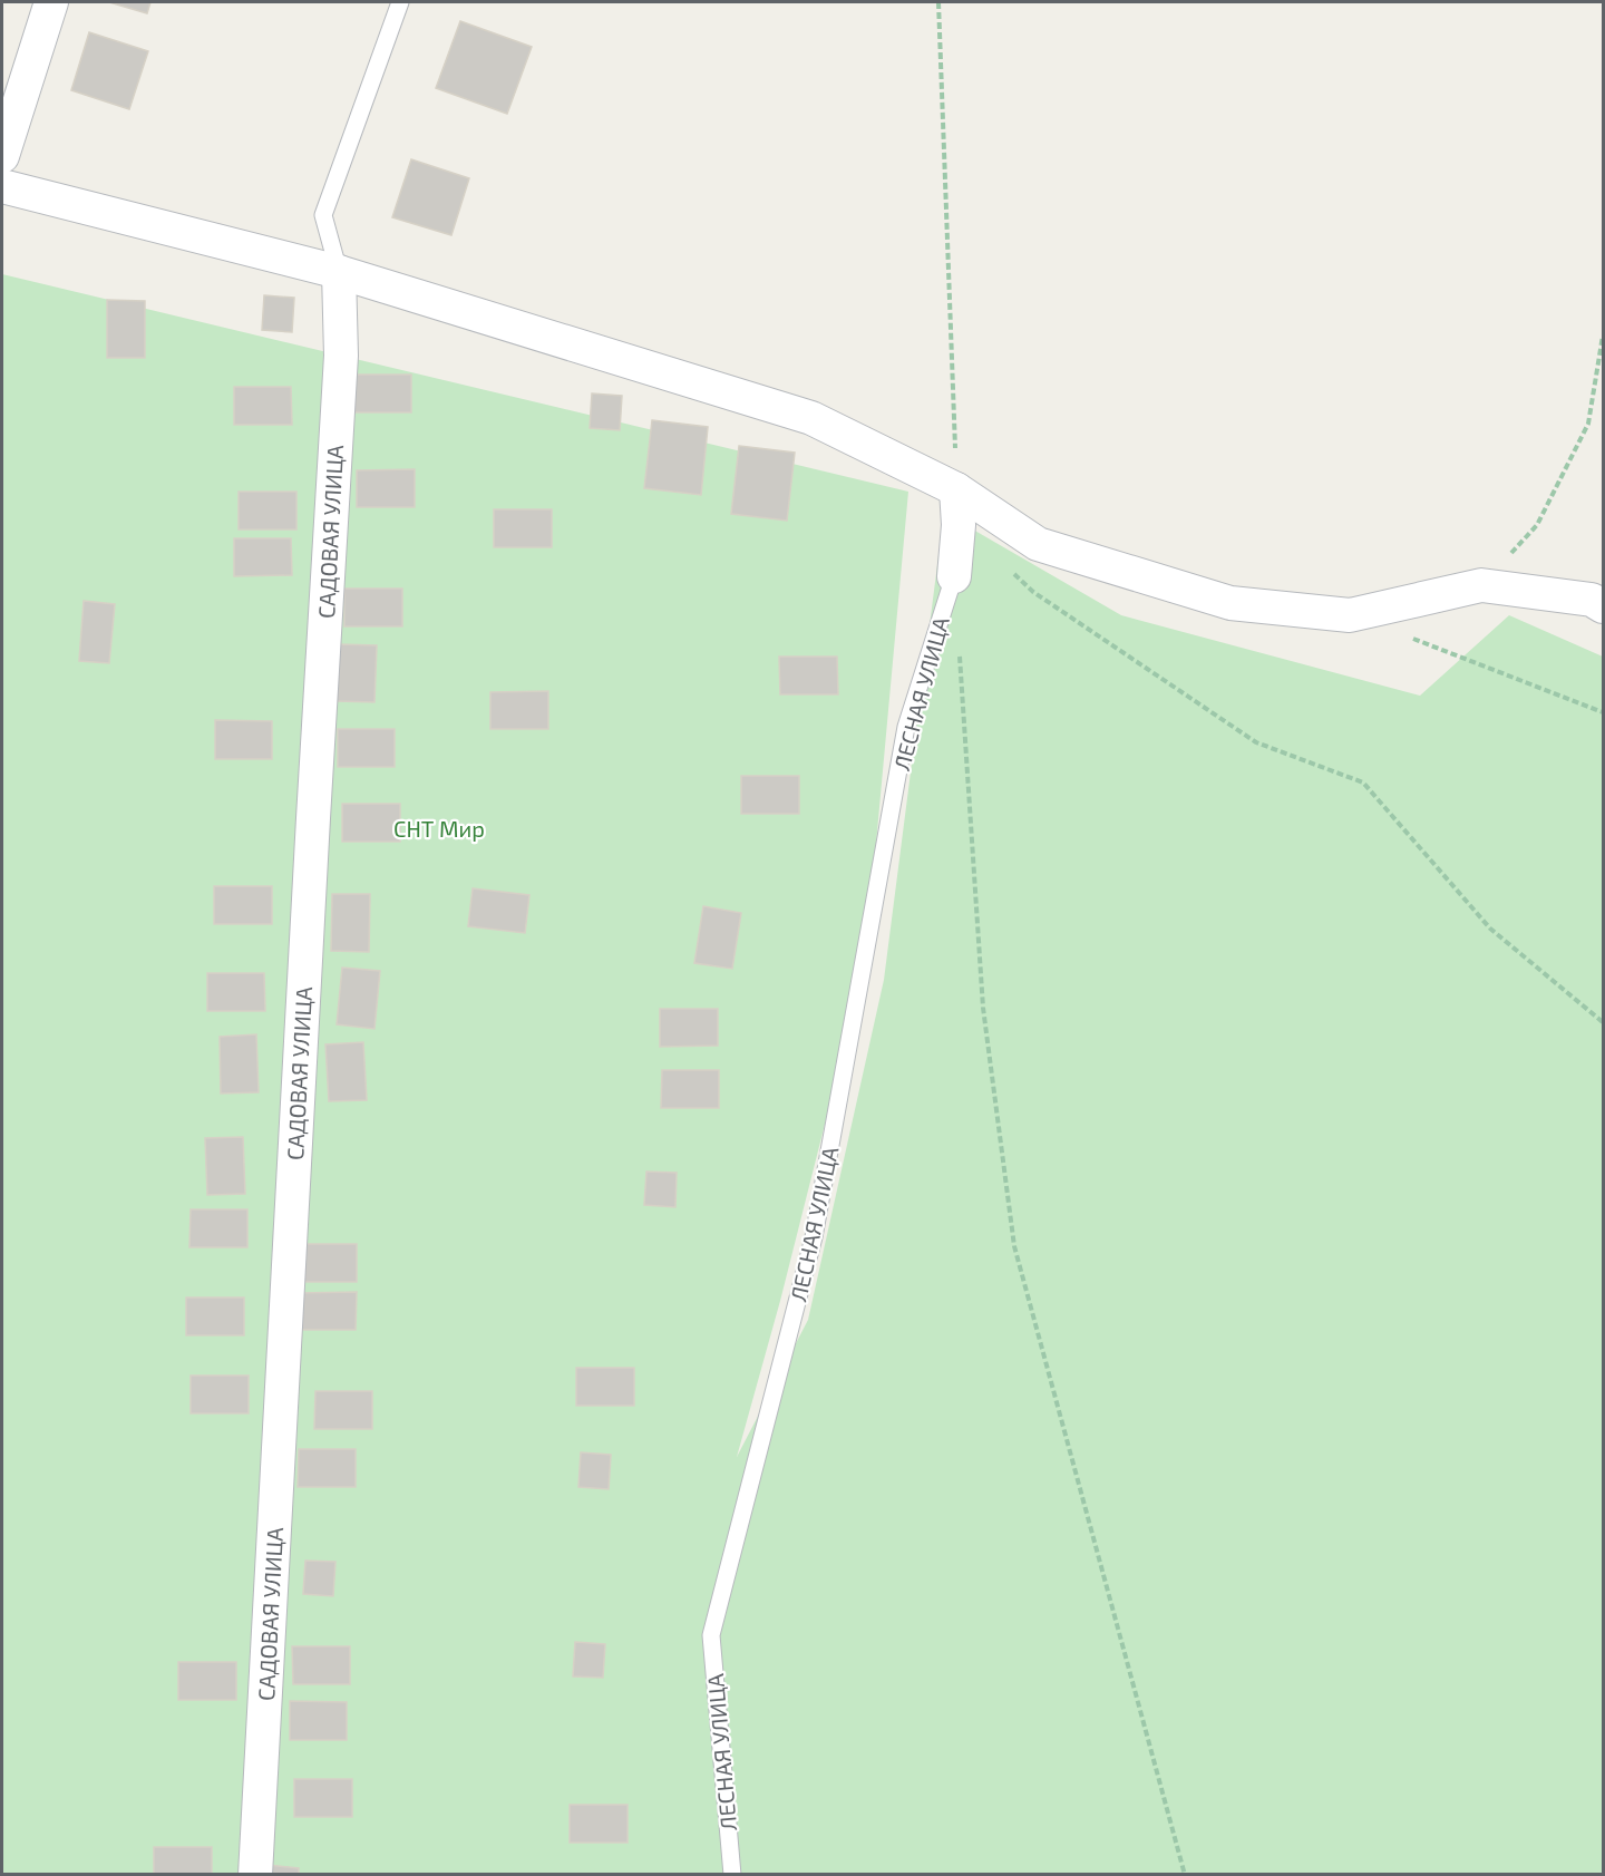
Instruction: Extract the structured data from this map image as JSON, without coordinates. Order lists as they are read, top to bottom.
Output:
{
  "streets": {
    "street": ["САДОВАЯ УЛИЦА"],
    "lane": ["ЛЕСНАЯ УЛИЦА"]
  },
  "parks": ["СНТ Мир"]
}
